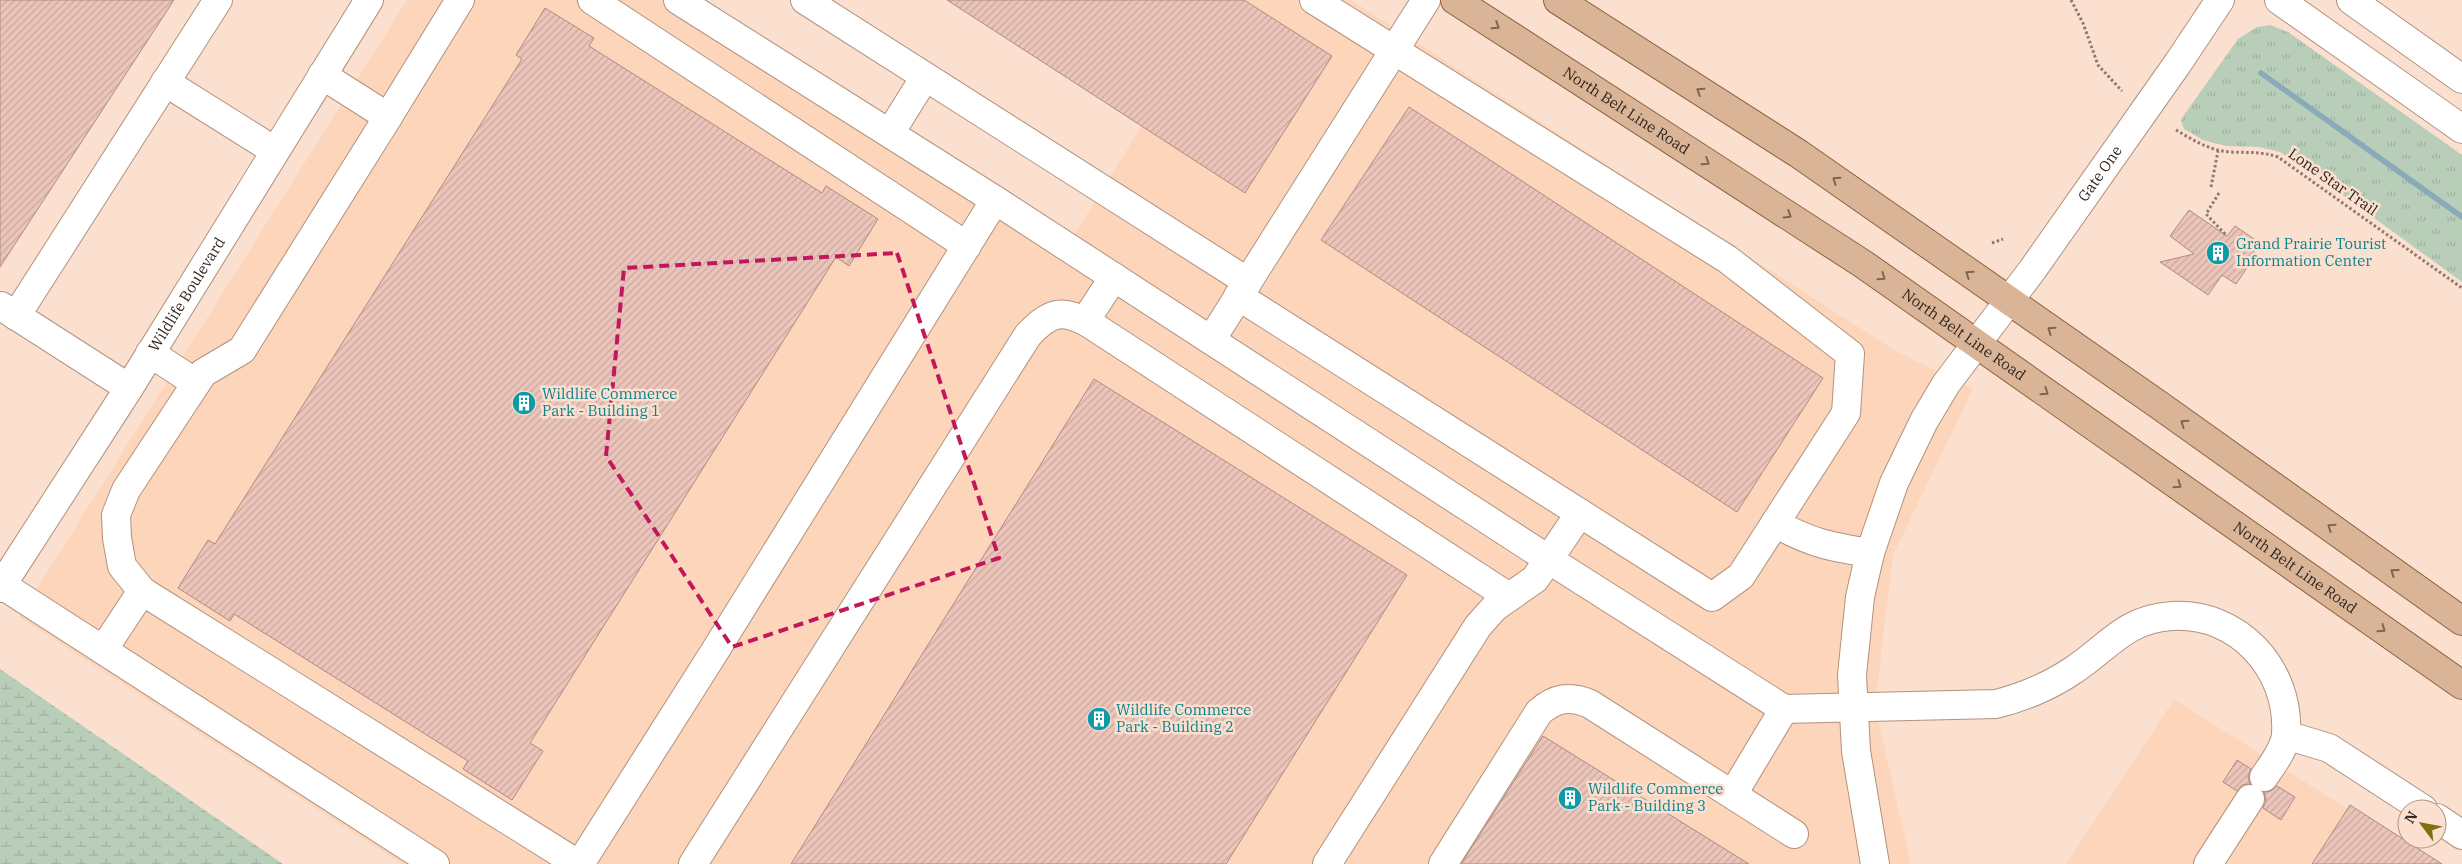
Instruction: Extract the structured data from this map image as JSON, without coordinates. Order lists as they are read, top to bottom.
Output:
{
  "streets": {
    "main road": ["North Belt Line Road"],
    "street": ["Gate One", "Wildlife Boulevard"],
    "path": ["Lone Star Trail"]
  },
  "crossings": [
    ["North Belt Line Road", "Gate One"]
  ],
  "places": {
    "building": [
      "Grand Prairie Tourist Information Center",
      "Wildlife Commerce Park - Building 1",
      "Wildlife Commerce Park - Building 2",
      "Wildlife Commerce Park - Building 3"
    ]
  },
  "north": "top left"
}
